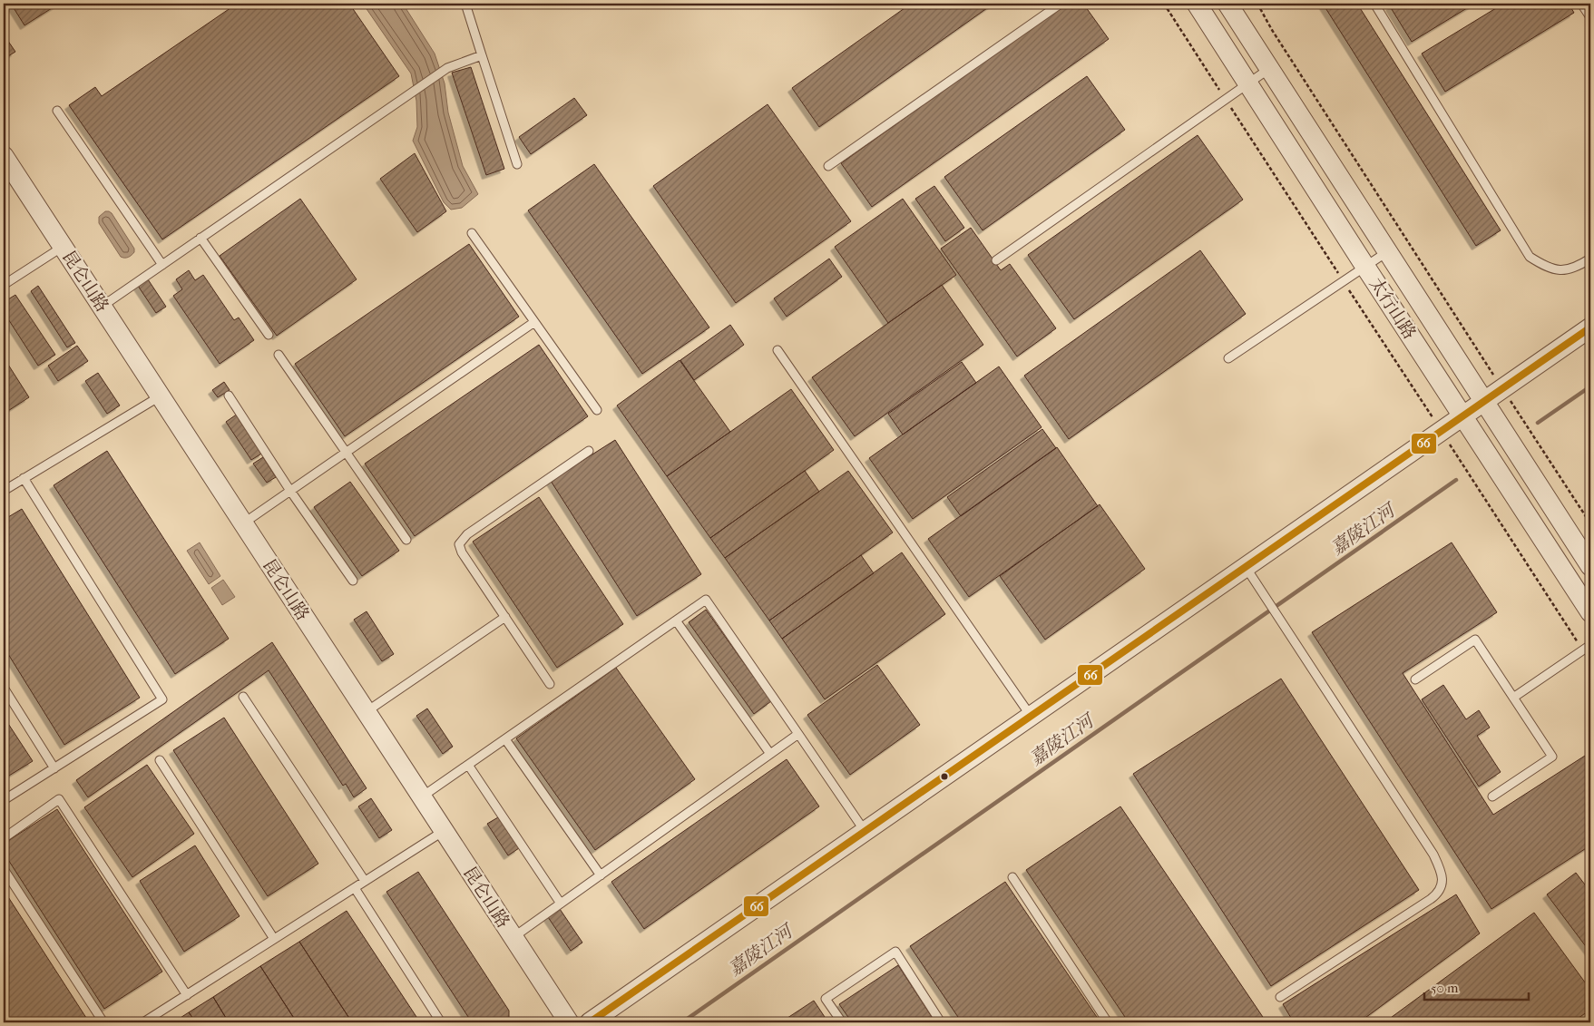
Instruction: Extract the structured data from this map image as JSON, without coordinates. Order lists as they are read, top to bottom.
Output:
{
  "streets": {
    "street": ["昆仑山路", "太行山路"]
  },
  "water": ["嘉陵江河"],
  "lines": ["transit line 66"],
  "scale_bar": "50 m"
}
